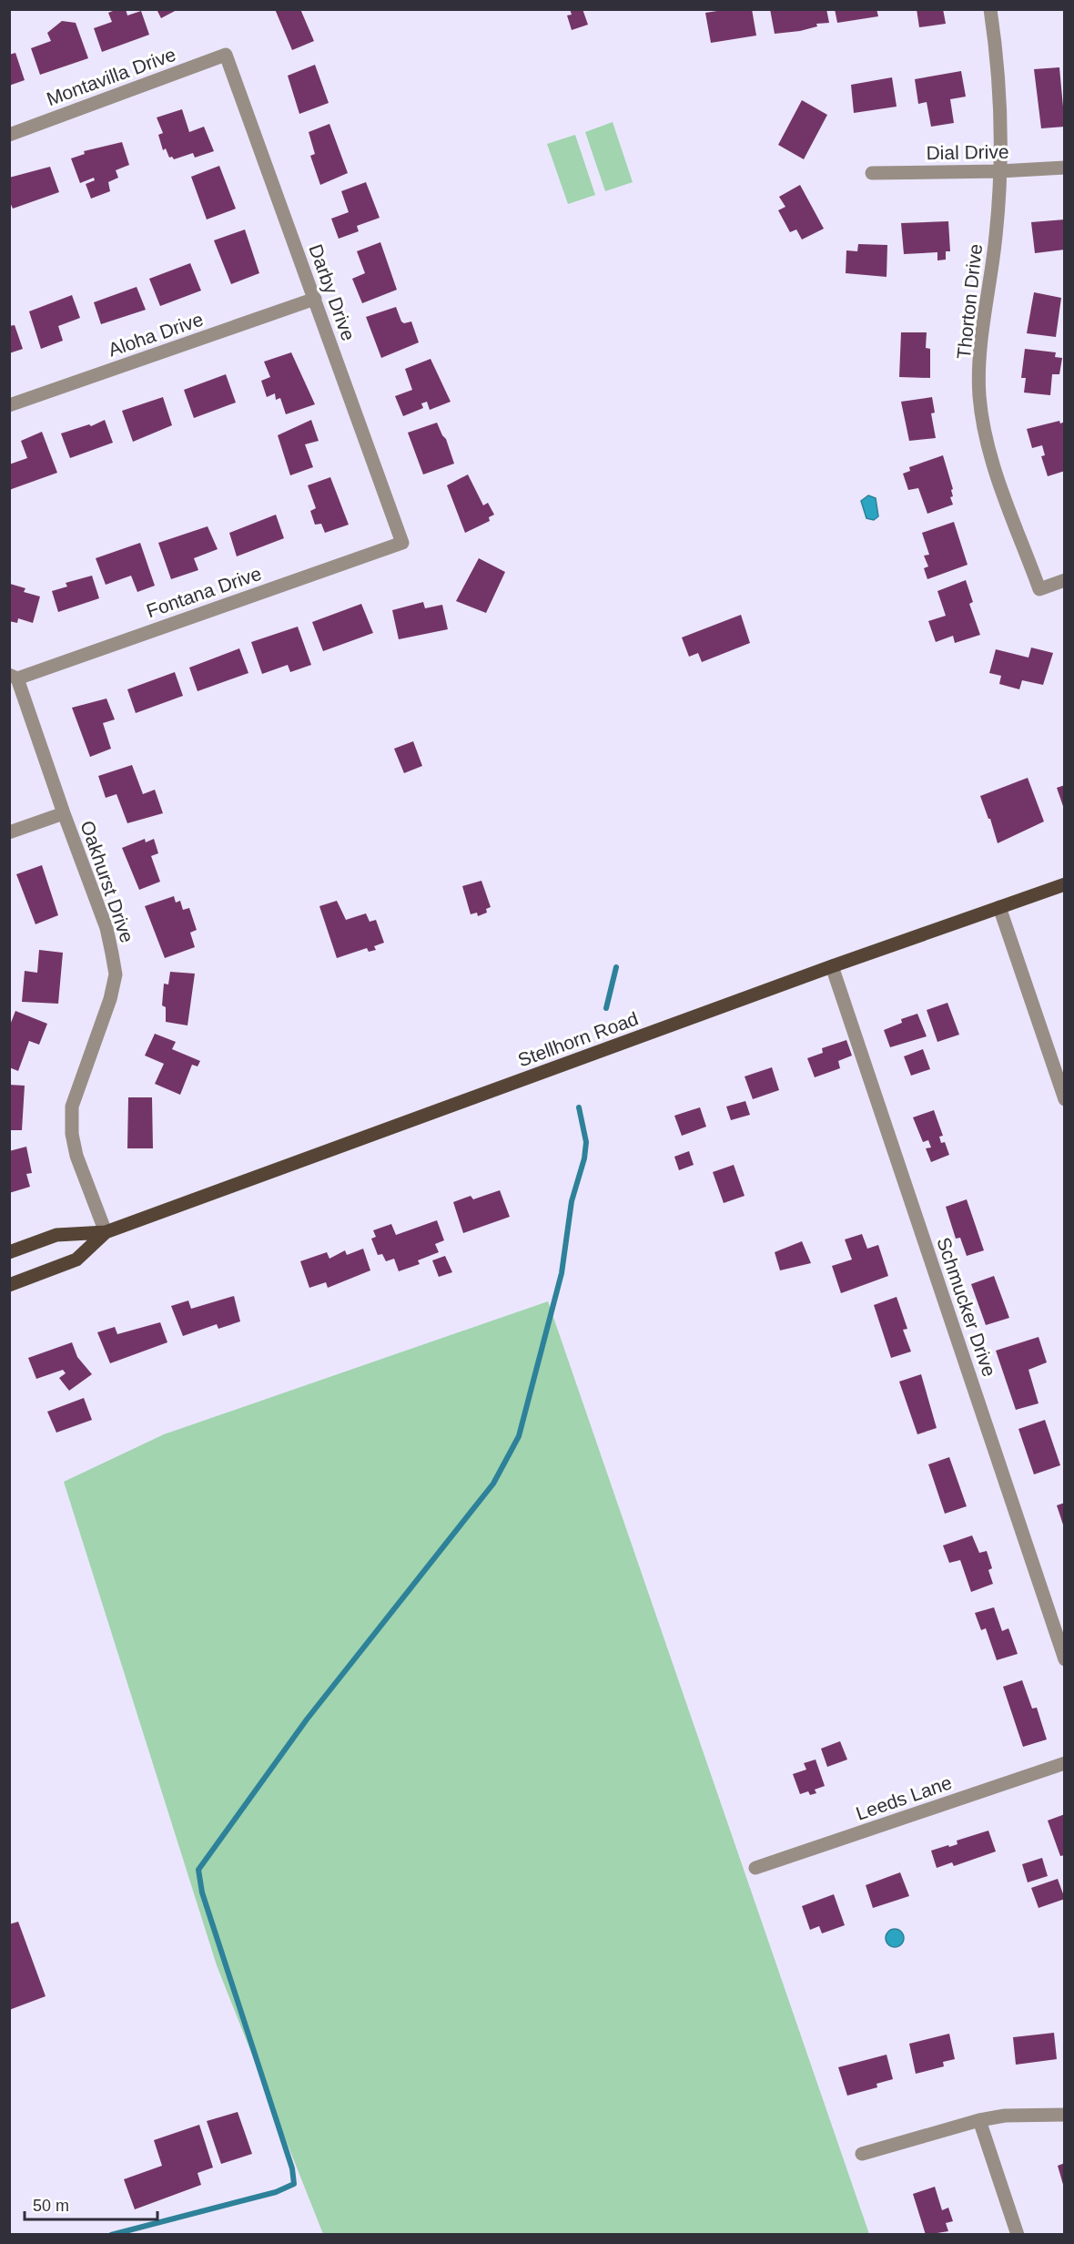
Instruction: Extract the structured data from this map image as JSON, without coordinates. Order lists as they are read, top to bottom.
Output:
{
  "streets": {
    "main road": ["Stellhorn Road"],
    "street": [
      "Montavilla Drive",
      "Dial Drive",
      "Darby Drive",
      "Thorton Drive",
      "Aloha Drive",
      "Fontana Drive",
      "Oakhurst Drive",
      "Schmucker Drive",
      "Leeds Lane"
    ]
  },
  "crossings": [
    ["Montavilla Drive", "Darby Drive"],
    ["Dial Drive", "Thorton Drive"],
    ["Darby Drive", "Aloha Drive"],
    ["Darby Drive", "Fontana Drive"],
    ["Fontana Drive", "Oakhurst Drive"],
    ["Oakhurst Drive", "Stellhorn Road"],
    ["Stellhorn Road", "Schmucker Drive"]
  ],
  "scale_bar": "50 m"
}
